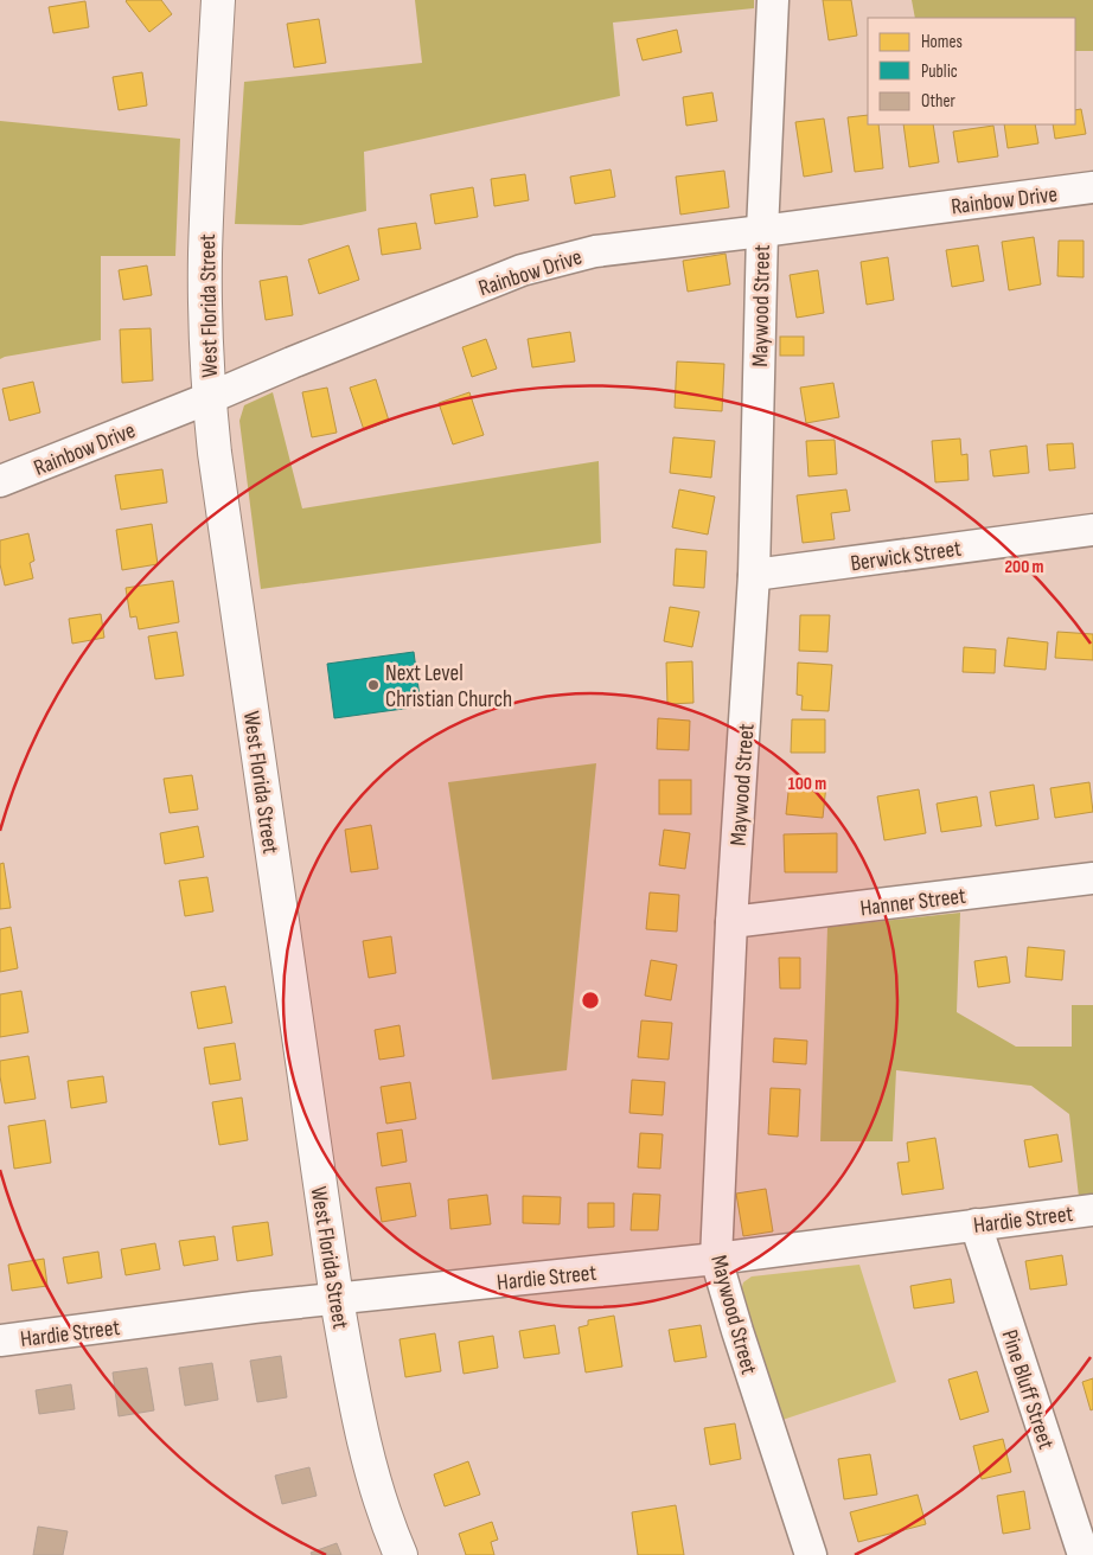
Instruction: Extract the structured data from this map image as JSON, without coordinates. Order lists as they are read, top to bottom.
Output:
{
  "streets": {
    "main road": ["West Florida Street"],
    "street": [
      "Rainbow Drive",
      "Maywood Street",
      "Berwick Street",
      "Hanner Street",
      "Hardie Street",
      "Pine Bluff Street"
    ]
  },
  "crossings": [
    ["Rainbow Drive", "West Florida Street"],
    ["Rainbow Drive", "Maywood Street"],
    ["West Florida Street", "Hardie Street"],
    ["Maywood Street", "Berwick Street"],
    ["Maywood Street", "Hanner Street"],
    ["Maywood Street", "Hardie Street"],
    ["Hardie Street", "Pine Bluff Street"]
  ],
  "places": ["Next Level Christian Church"],
  "legend": ["Homes", "Public", "Other"],
  "rings": ["200 m", "100 m"]
}
